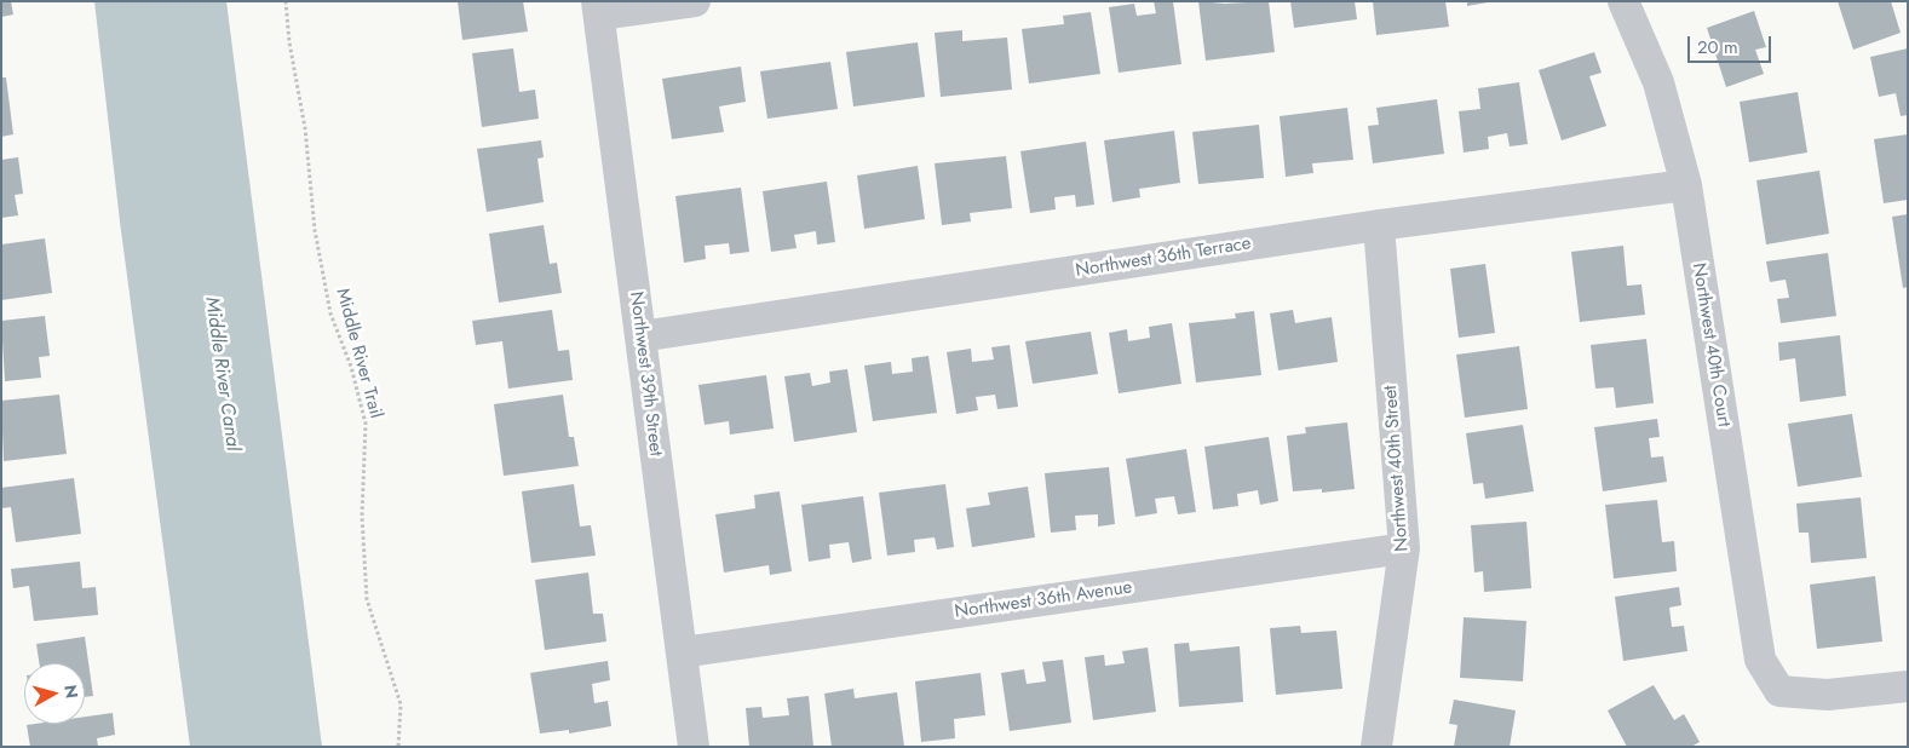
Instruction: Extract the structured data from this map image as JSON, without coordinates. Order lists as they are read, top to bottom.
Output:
{
  "streets": {
    "street": [
      "Northwest 36th Terrace",
      "Northwest 40th Court",
      "Northwest 39th Street",
      "Northwest 40th Street",
      "Northwest 36th Avenue"
    ],
    "path": ["Middle River Trail"]
  },
  "crossings": [
    ["Northwest 36th Terrace", "Northwest 40th Court"],
    ["Northwest 36th Terrace", "Northwest 39th Street"],
    ["Northwest 36th Terrace", "Northwest 40th Street"],
    ["Northwest 39th Street", "Northwest 36th Avenue"],
    ["Northwest 40th Street", "Northwest 36th Avenue"]
  ],
  "water": ["Middle River Canal"],
  "scale_bar": "20 m",
  "north": "right"
}
